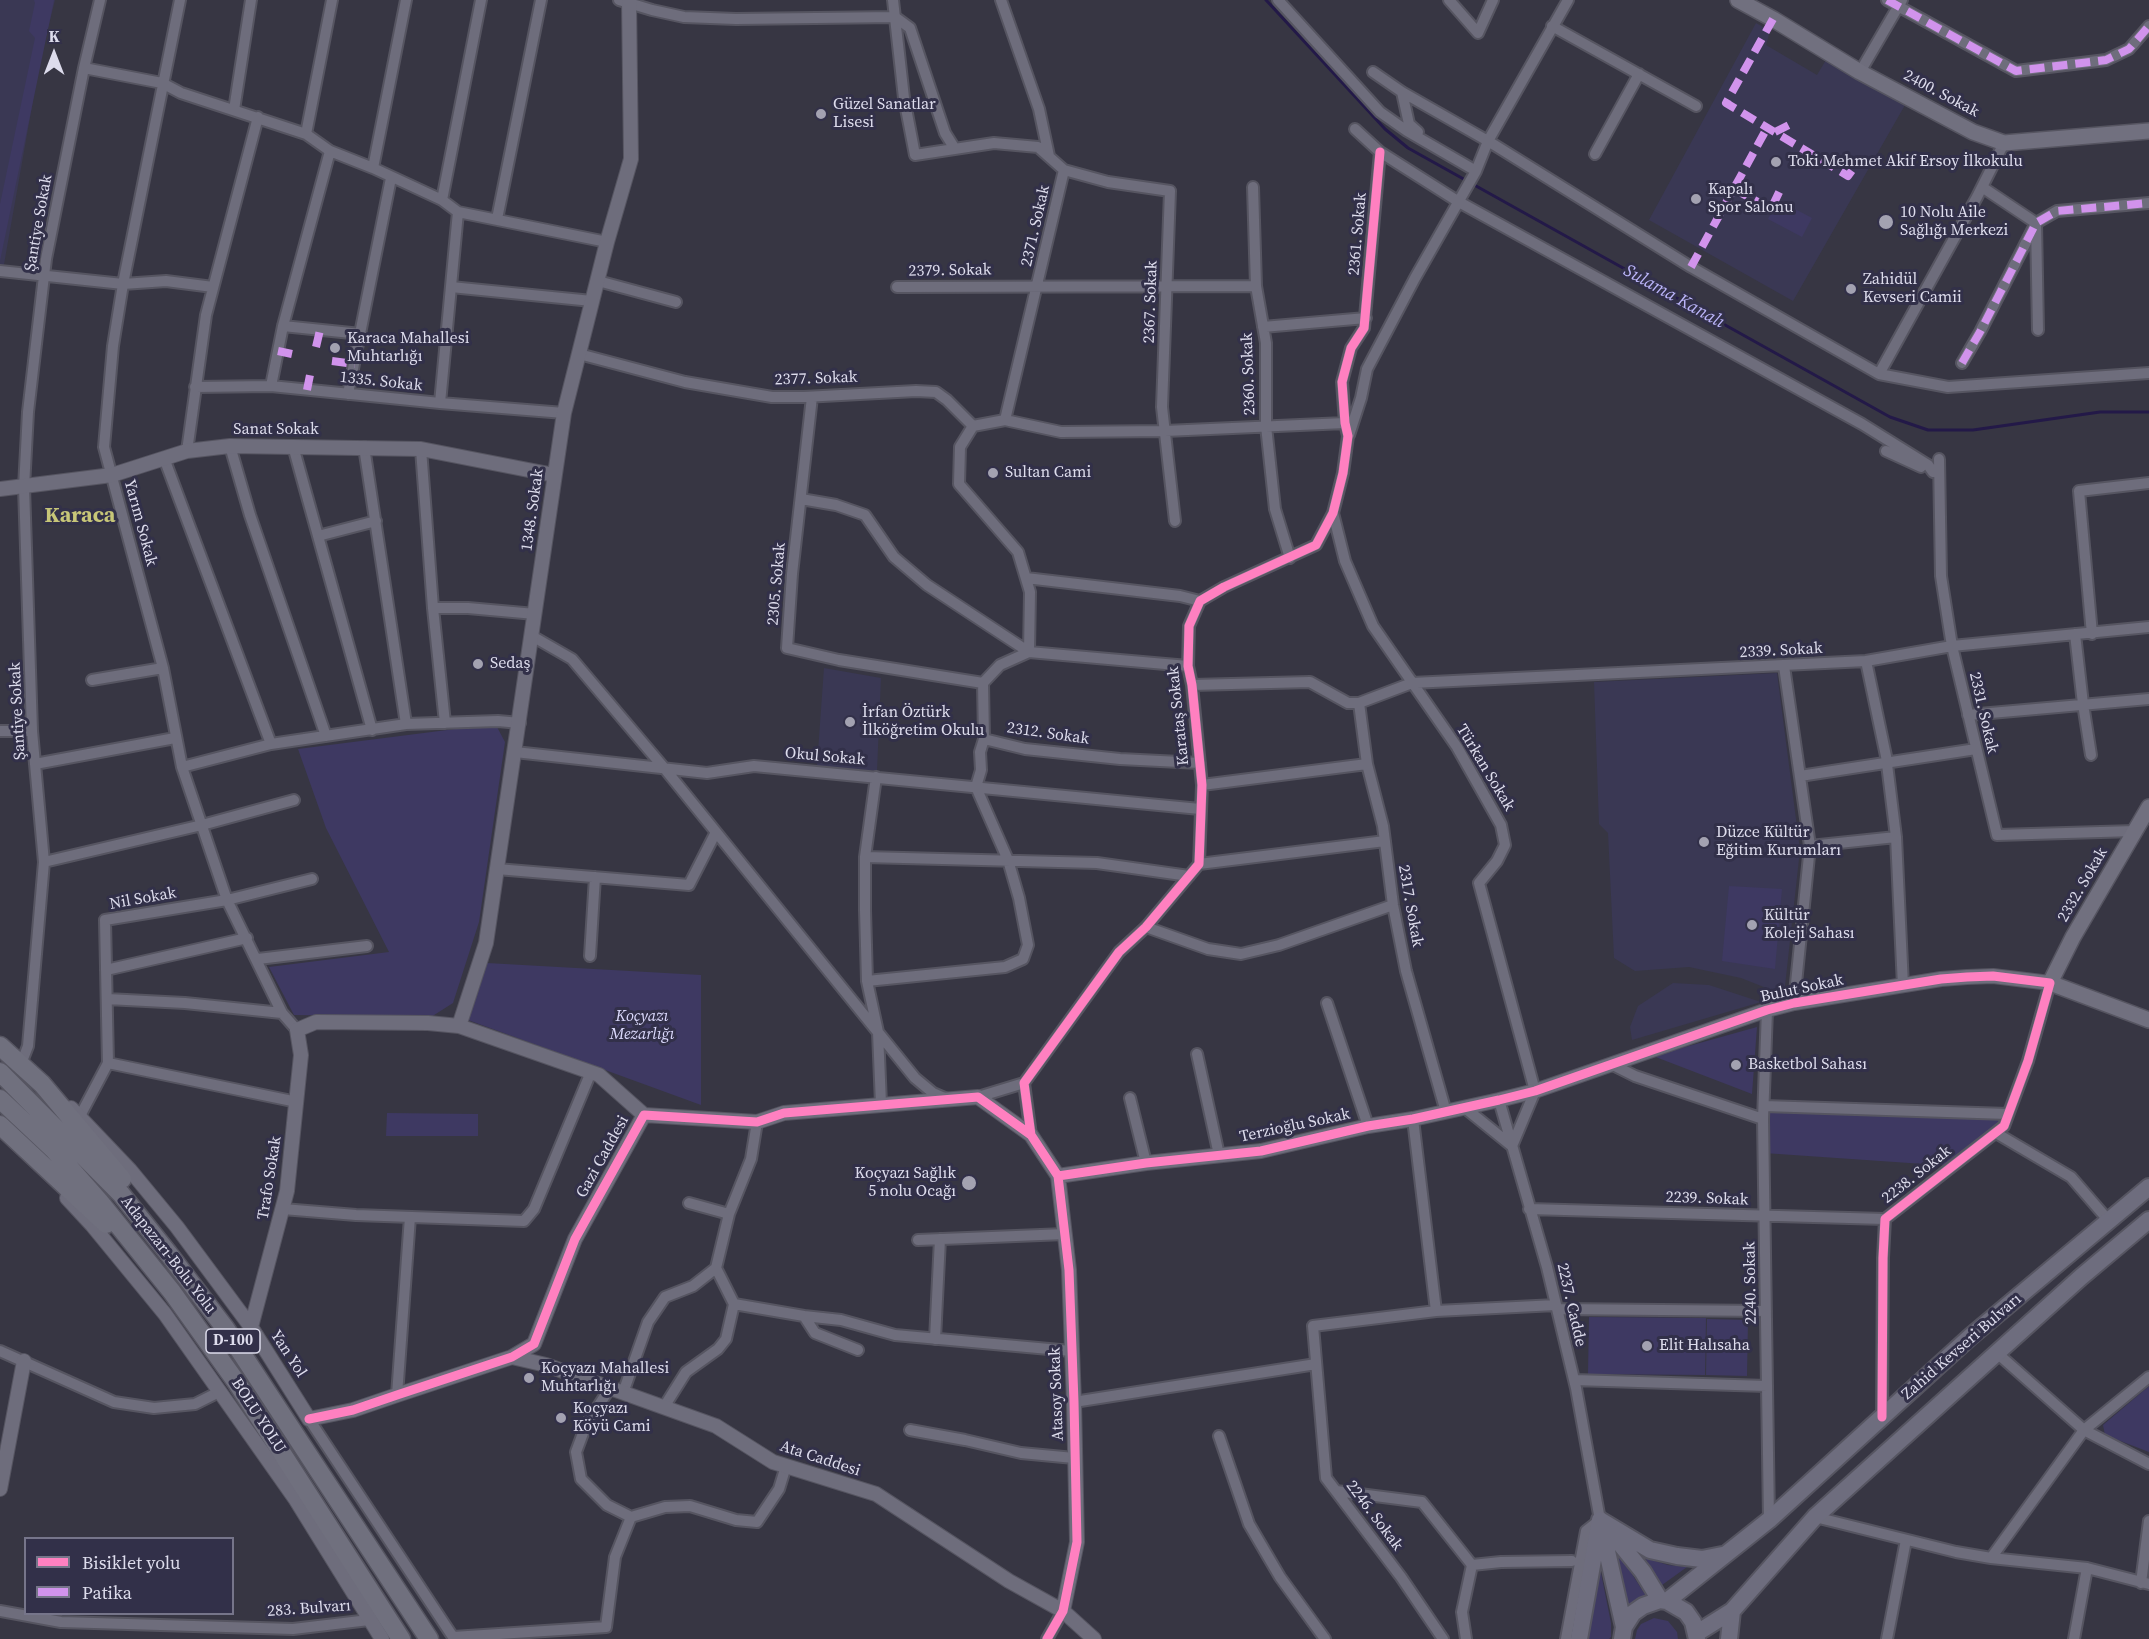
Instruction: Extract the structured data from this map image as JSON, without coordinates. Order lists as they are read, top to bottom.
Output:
{
  "streets": {
    "highway": ["Adapazarı-Bolu Yolu", "D-100", "BOLU YOLU"],
    "main road": [
      "2400. Sokak",
      "2332. Sokak",
      "Bulut Sokak",
      "Zahid Kevseri Bulvarı"
    ],
    "street": [
      "Şantiye Sokak",
      "2371. Sokak",
      "2361. Sokak",
      "2379. Sokak",
      "2367. Sokak",
      "2360. Sokak",
      "2377. Sokak",
      "1335. Sokak",
      "Sanat Sokak",
      "1348. Sokak",
      "Yarım Sokak",
      "2305. Sokak",
      "2339. Sokak",
      "2331. Sokak",
      "Karataş Sokak",
      "2312. Sokak",
      "Okul Sokak",
      "Türkan Sokak",
      "Nil Sokak",
      "2317. Sokak",
      "Terzioğlu Sokak",
      "Gazi Caddesi",
      "2238. Sokak",
      "Trafo Sokak",
      "2239. Sokak",
      "2240. Sokak",
      "2237. Cadde",
      "Yan Yol",
      "Atasoy Sokak",
      "Ata Caddesi",
      "2246. Sokak",
      "283. Bulvarı"
    ]
  },
  "crossings": [
    ["Şantiye Sokak", "Sanat Sokak"],
    ["2371. Sokak", "2379. Sokak"],
    ["2371. Sokak", "2367. Sokak"],
    ["2379. Sokak", "2367. Sokak"],
    ["2379. Sokak", "2360. Sokak"],
    ["2377. Sokak", "1348. Sokak"],
    ["2377. Sokak", "2305. Sokak"],
    ["1335. Sokak", "1348. Sokak"],
    ["Sanat Sokak", "1348. Sokak"],
    ["Sanat Sokak", "Yarım Sokak"],
    ["1348. Sokak", "Okul Sokak"],
    ["Yarım Sokak", "Nil Sokak"],
    ["Yarım Sokak", "Trafo Sokak"],
    ["2305. Sokak", "2312. Sokak"],
    ["2339. Sokak", "2331. Sokak"],
    ["2339. Sokak", "Türkan Sokak"],
    ["2331. Sokak", "2332. Sokak"],
    ["Karataş Sokak", "2312. Sokak"],
    ["Okul Sokak", "Gazi Caddesi"],
    ["Türkan Sokak", "Bulut Sokak"],
    ["Türkan Sokak", "Terzioğlu Sokak"],
    ["2332. Sokak", "Bulut Sokak"],
    ["2332. Sokak", "2238. Sokak"],
    ["Nil Sokak", "Yan Yol"],
    ["2317. Sokak", "Terzioğlu Sokak"],
    ["Bulut Sokak", "Terzioğlu Sokak"],
    ["Bulut Sokak", "2238. Sokak"],
    ["Bulut Sokak", "2240. Sokak"],
    ["Terzioğlu Sokak", "2237. Cadde"],
    ["Terzioğlu Sokak", "Atasoy Sokak"],
    ["2238. Sokak", "2239. Sokak"],
    ["2238. Sokak", "Zahid Kevseri Bulvarı"],
    ["Trafo Sokak", "Yan Yol"],
    ["2239. Sokak", "2240. Sokak"],
    ["2239. Sokak", "2237. Cadde"],
    ["2240. Sokak", "Zahid Kevseri Bulvarı"],
    ["Atasoy Sokak", "Ata Caddesi"]
  ],
  "districts": ["Karaca"],
  "water": ["Sulama Kanalı"],
  "parks": ["Koçyazı Mezarlığı"],
  "places": [
    "Güzel Sanatlar Lisesi",
    "Toki Mehmet Akif Ersoy İlkokulu",
    "Kapalı Spor Salonu",
    "10 Nolu Aile Sağlığı Merkezi",
    "Zahidül Kevseri Camii",
    "Karaca Mahallesi Muhtarlığı",
    "Sultan Cami",
    "Sedaş",
    "İrfan Öztürk İlköğretim Okulu",
    "Düzce Kültür Eğitim Kurumları",
    "Kültür Koleji Sahası",
    "Basketbol Sahası",
    "Koçyazı Sağlık 5 nolu Ocağı",
    "Elit Halısaha",
    "Koçyazı Mahallesi Muhtarlığı",
    "Koçyazı Köyü Cami"
  ],
  "legend": ["Bisiklet yolu", "Patika"],
  "north": "top"
}
